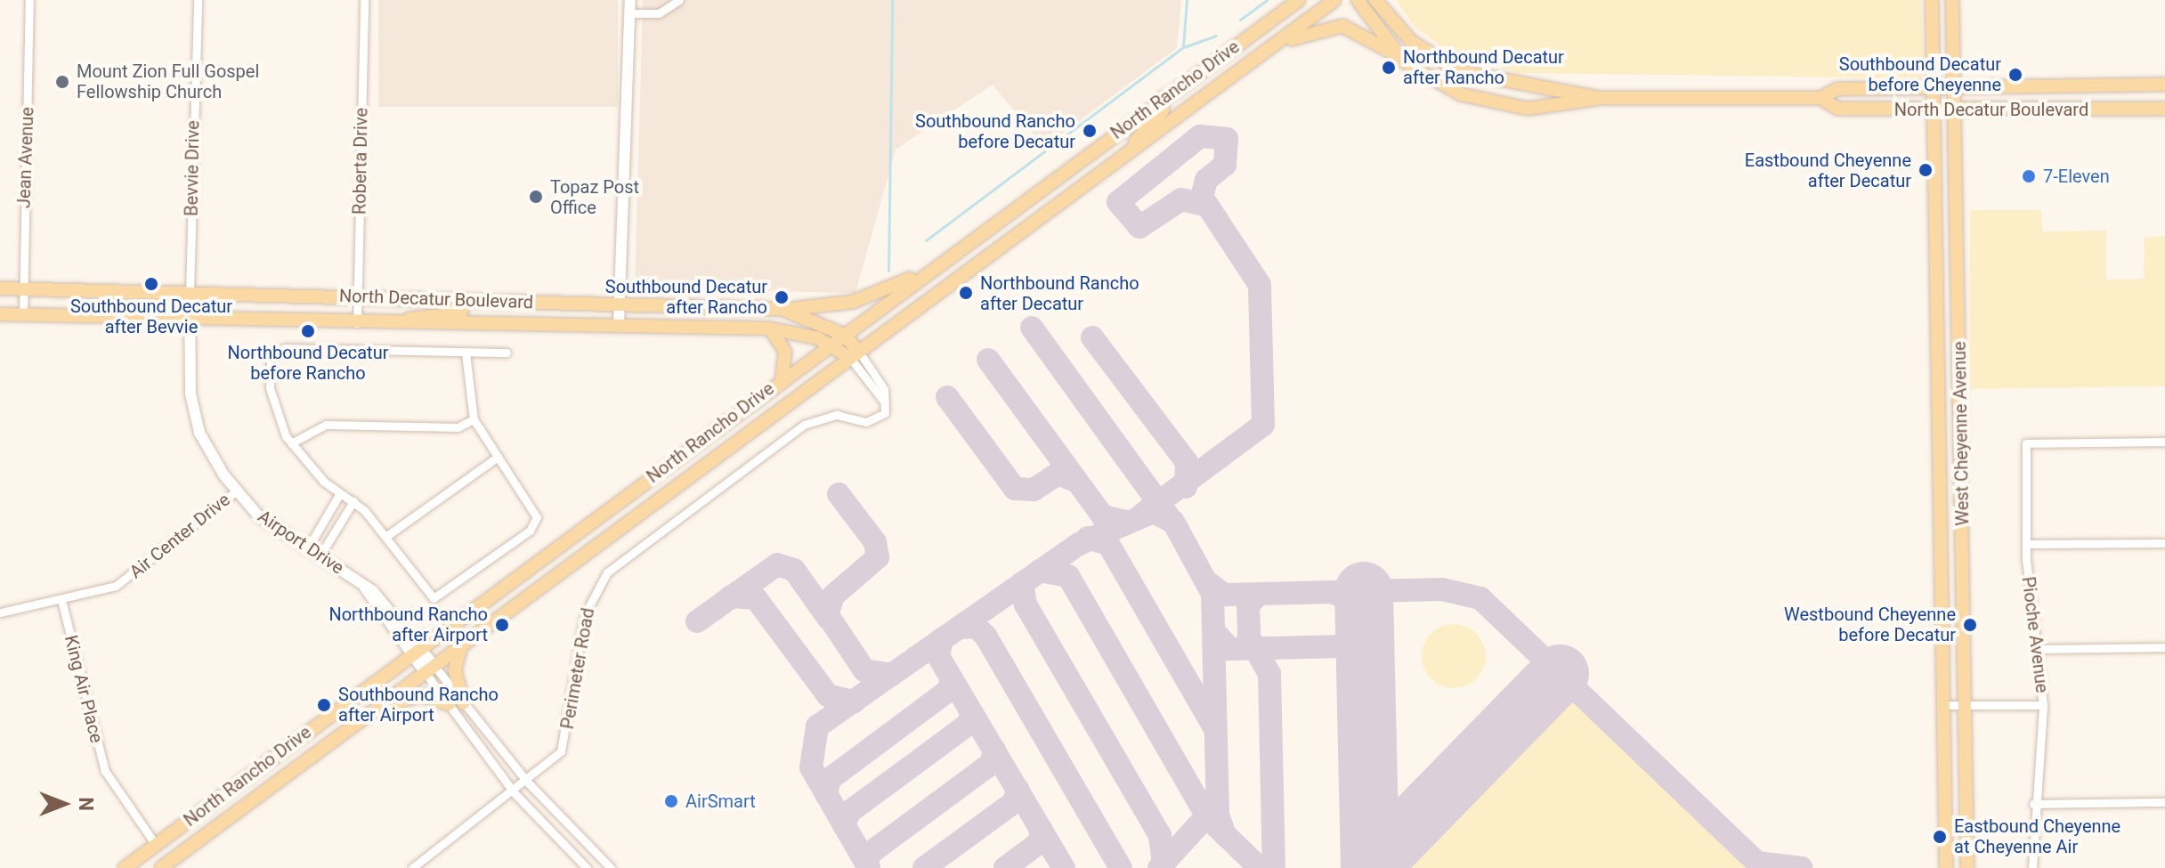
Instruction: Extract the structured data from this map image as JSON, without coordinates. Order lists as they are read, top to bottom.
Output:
{
  "streets": {
    "main road": ["North Rancho Drive", "North Decatur Boulevard", "West Cheyenne Avenue"],
    "street": [
      "Jean Avenue",
      "Roberta Drive",
      "Bevvie Drive",
      "Air Center Drive",
      "Airport Drive",
      "Pioche Avenue",
      "Perimeter Road",
      "King Air Place"
    ]
  },
  "crossings": [
    ["North Rancho Drive", "North Decatur Boulevard"],
    ["North Rancho Drive", "Airport Drive"],
    ["North Rancho Drive", "Perimeter Road"],
    ["North Rancho Drive", "King Air Place"],
    ["North Decatur Boulevard", "Jean Avenue"],
    ["North Decatur Boulevard", "Roberta Drive"],
    ["North Decatur Boulevard", "Bevvie Drive"],
    ["North Decatur Boulevard", "West Cheyenne Avenue"],
    ["North Decatur Boulevard", "Airport Drive"],
    ["North Decatur Boulevard", "Perimeter Road"],
    ["Bevvie Drive", "Airport Drive"],
    ["Air Center Drive", "Airport Drive"],
    ["Air Center Drive", "King Air Place"]
  ],
  "places": [
    "Northbound Decatur after Rancho",
    "Southbound Decatur before Cheyenne",
    "Mount Zion Full Gospel Fellowship Church",
    "Southbound Rancho before Decatur",
    "Eastbound Cheyenne after Decatur",
    "7-Eleven",
    "Topaz Post Office",
    "Southbound Decatur after Bevvie",
    "Northbound Rancho after Decatur",
    "Southbound Decatur after Rancho",
    "Northbound Decatur before Rancho",
    "Northbound Rancho after Airport",
    "Westbound Cheyenne before Decatur",
    "Southbound Rancho after Airport",
    "AirSmart",
    "Eastbound Cheyenne at Cheyenne Air"
  ],
  "north": "right"
}
